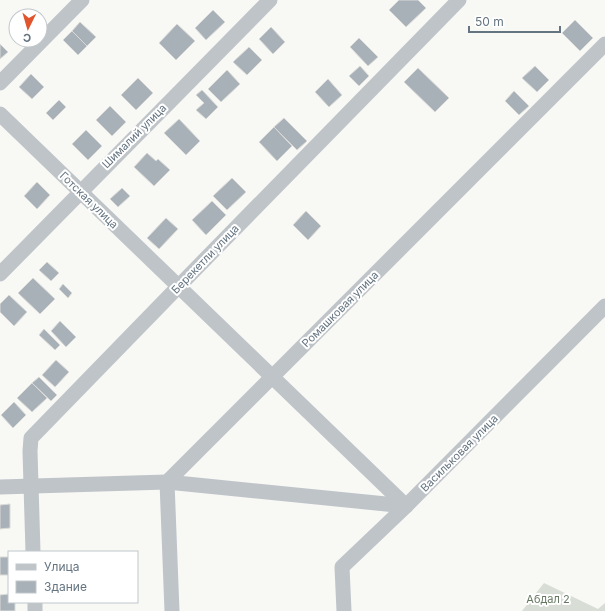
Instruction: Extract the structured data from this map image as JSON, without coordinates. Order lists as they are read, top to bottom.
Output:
{
  "streets": {
    "street": [
      "Шималий улица",
      "Готская улица",
      "Берекетли улица",
      "Ромашковая улица",
      "Васильковая улица"
    ]
  },
  "crossings": [
    ["Шималий улица", "Готская улица"],
    ["Готская улица", "Берекетли улица"],
    ["Готская улица", "Ромашковая улица"],
    ["Готская улица", "Васильковая улица"]
  ],
  "parks": ["Абдал 2"],
  "legend": ["Улица", "Здание"],
  "scale_bar": "50 m",
  "north": "bottom"
}
